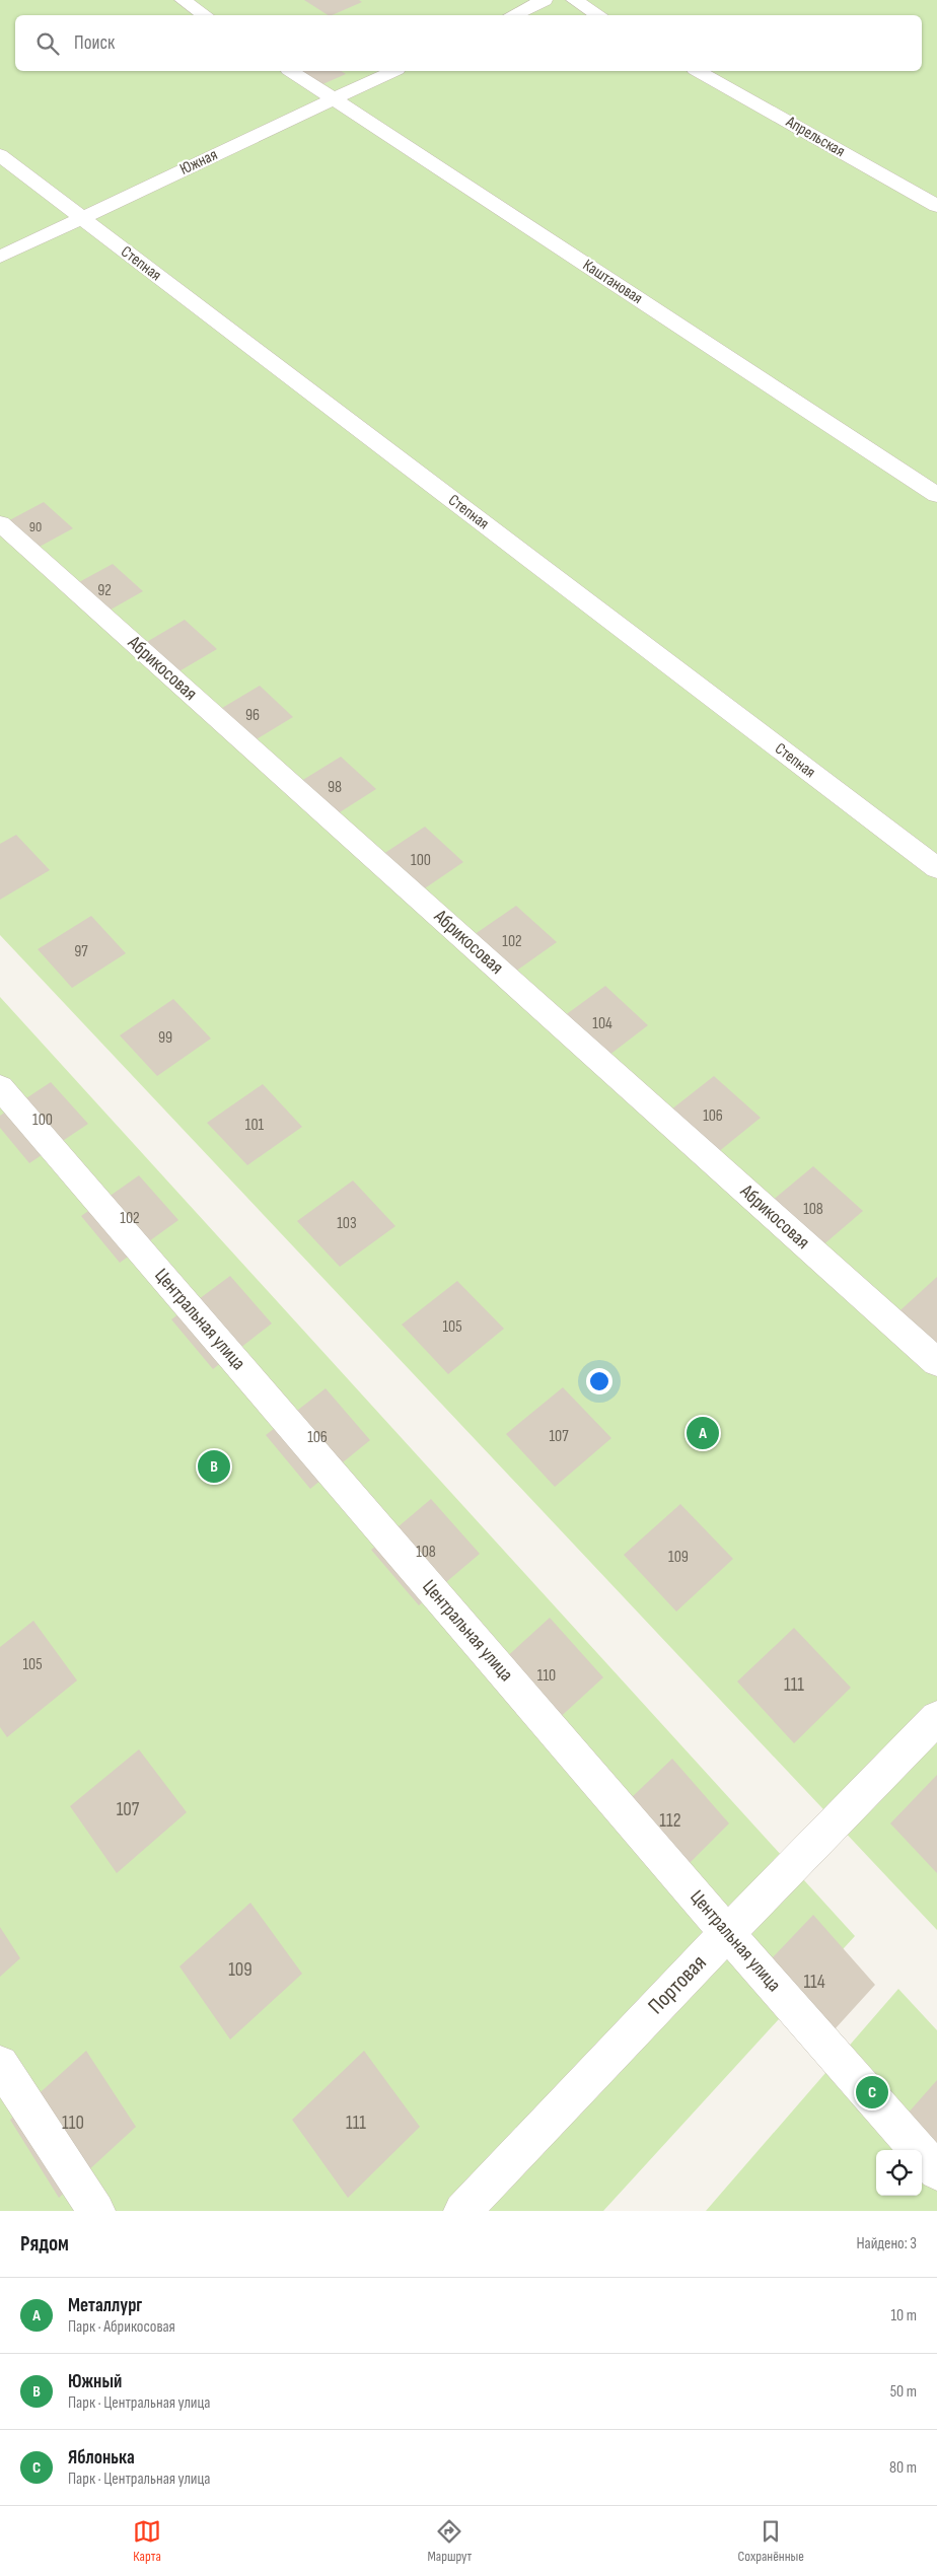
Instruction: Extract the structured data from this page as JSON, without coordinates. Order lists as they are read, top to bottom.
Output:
{
  "streets": {
    "street": [
      "Апрельская",
      "Южная",
      "Степная",
      "Каштановая",
      "Абрикосовая",
      "Центральная улица",
      "Портовая"
    ]
  },
  "crossings": [
    ["Южная", "Степная"],
    ["Южная", "Каштановая"],
    ["Центральная улица", "Портовая"]
  ],
  "house_numbers": [
    "90",
    "92",
    "96",
    "98",
    "100",
    "102",
    "97",
    "104",
    "99",
    "106",
    "100",
    "101",
    "108",
    "102",
    "103",
    "105",
    "107",
    "106",
    "108",
    "109",
    "105",
    "110",
    "111",
    "107",
    "112",
    "109",
    "114",
    "110",
    "111"
  ],
  "page": {
    "search": "Поиск",
    "pins": ["A", "B", "C"],
    "heading": ["Рядом", "Найдено: 3"],
    "list": [
      {
        "mark": "A",
        "name": "Металлург",
        "note": "Парк · Абрикосовая",
        "value": "10 m"
      },
      {
        "mark": "B",
        "name": "Южный",
        "note": "Парк · Центральная улица",
        "value": "50 m"
      },
      {
        "mark": "C",
        "name": "Яблонька",
        "note": "Парк · Центральная улица",
        "value": "80 m"
      }
    ],
    "nav": ["Карта", "Маршрут", "Сохранённые"]
  }
}
